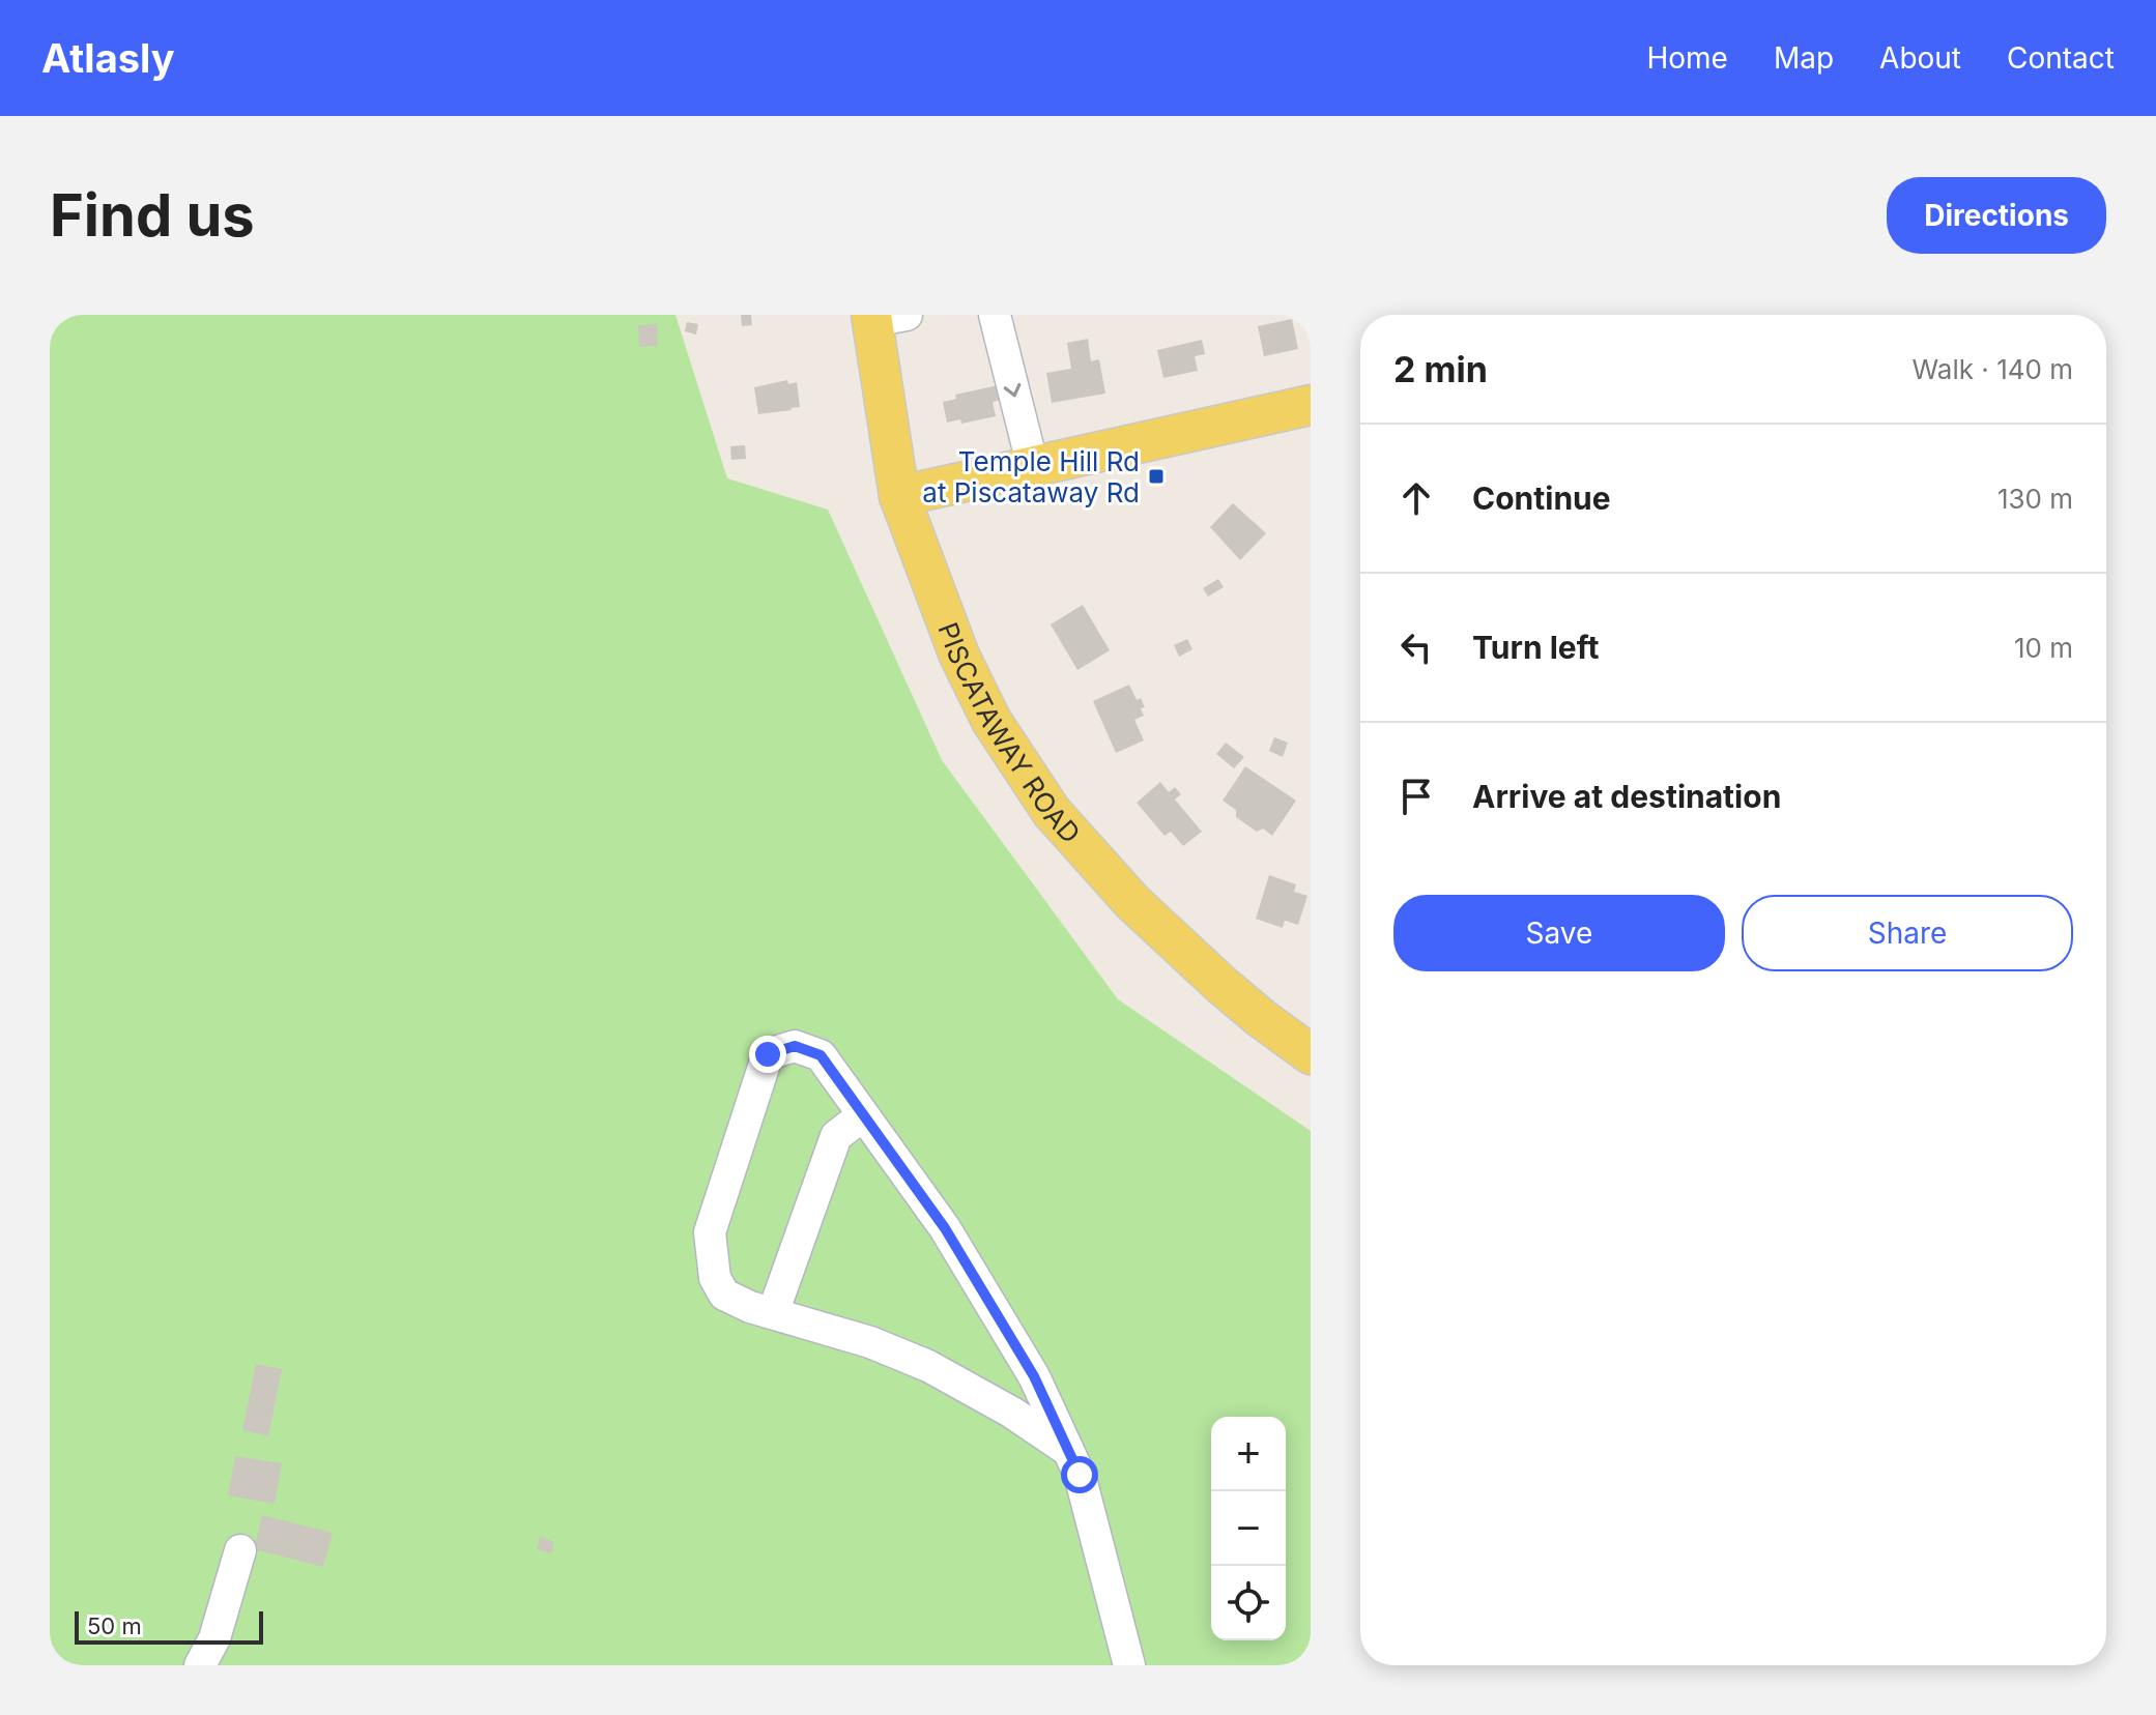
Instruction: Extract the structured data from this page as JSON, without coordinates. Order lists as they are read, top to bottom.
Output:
{
  "streets": {
    "main road": ["PISCATAWAY ROAD"]
  },
  "places": {
    "transit": ["Temple Hill Rd at Piscataway Rd"]
  },
  "scale_bar": "50 m",
  "page": {
    "header": "Atlasly",
    "nav": [
      "Home",
      "Map",
      "About",
      "Contact"
    ],
    "buttons": [
      "Directions",
      ["Save", "Share"]
    ],
    "title": "Find us",
    "heading": ["2 min", "Walk · 140 m"],
    "list": [
      ["Continue", "130 m"],
      ["Turn left", "10 m"],
      "Arrive at destination"
    ],
    "map_buttons": ["+", "−"],
    "scale": "50 m"
  }
}
